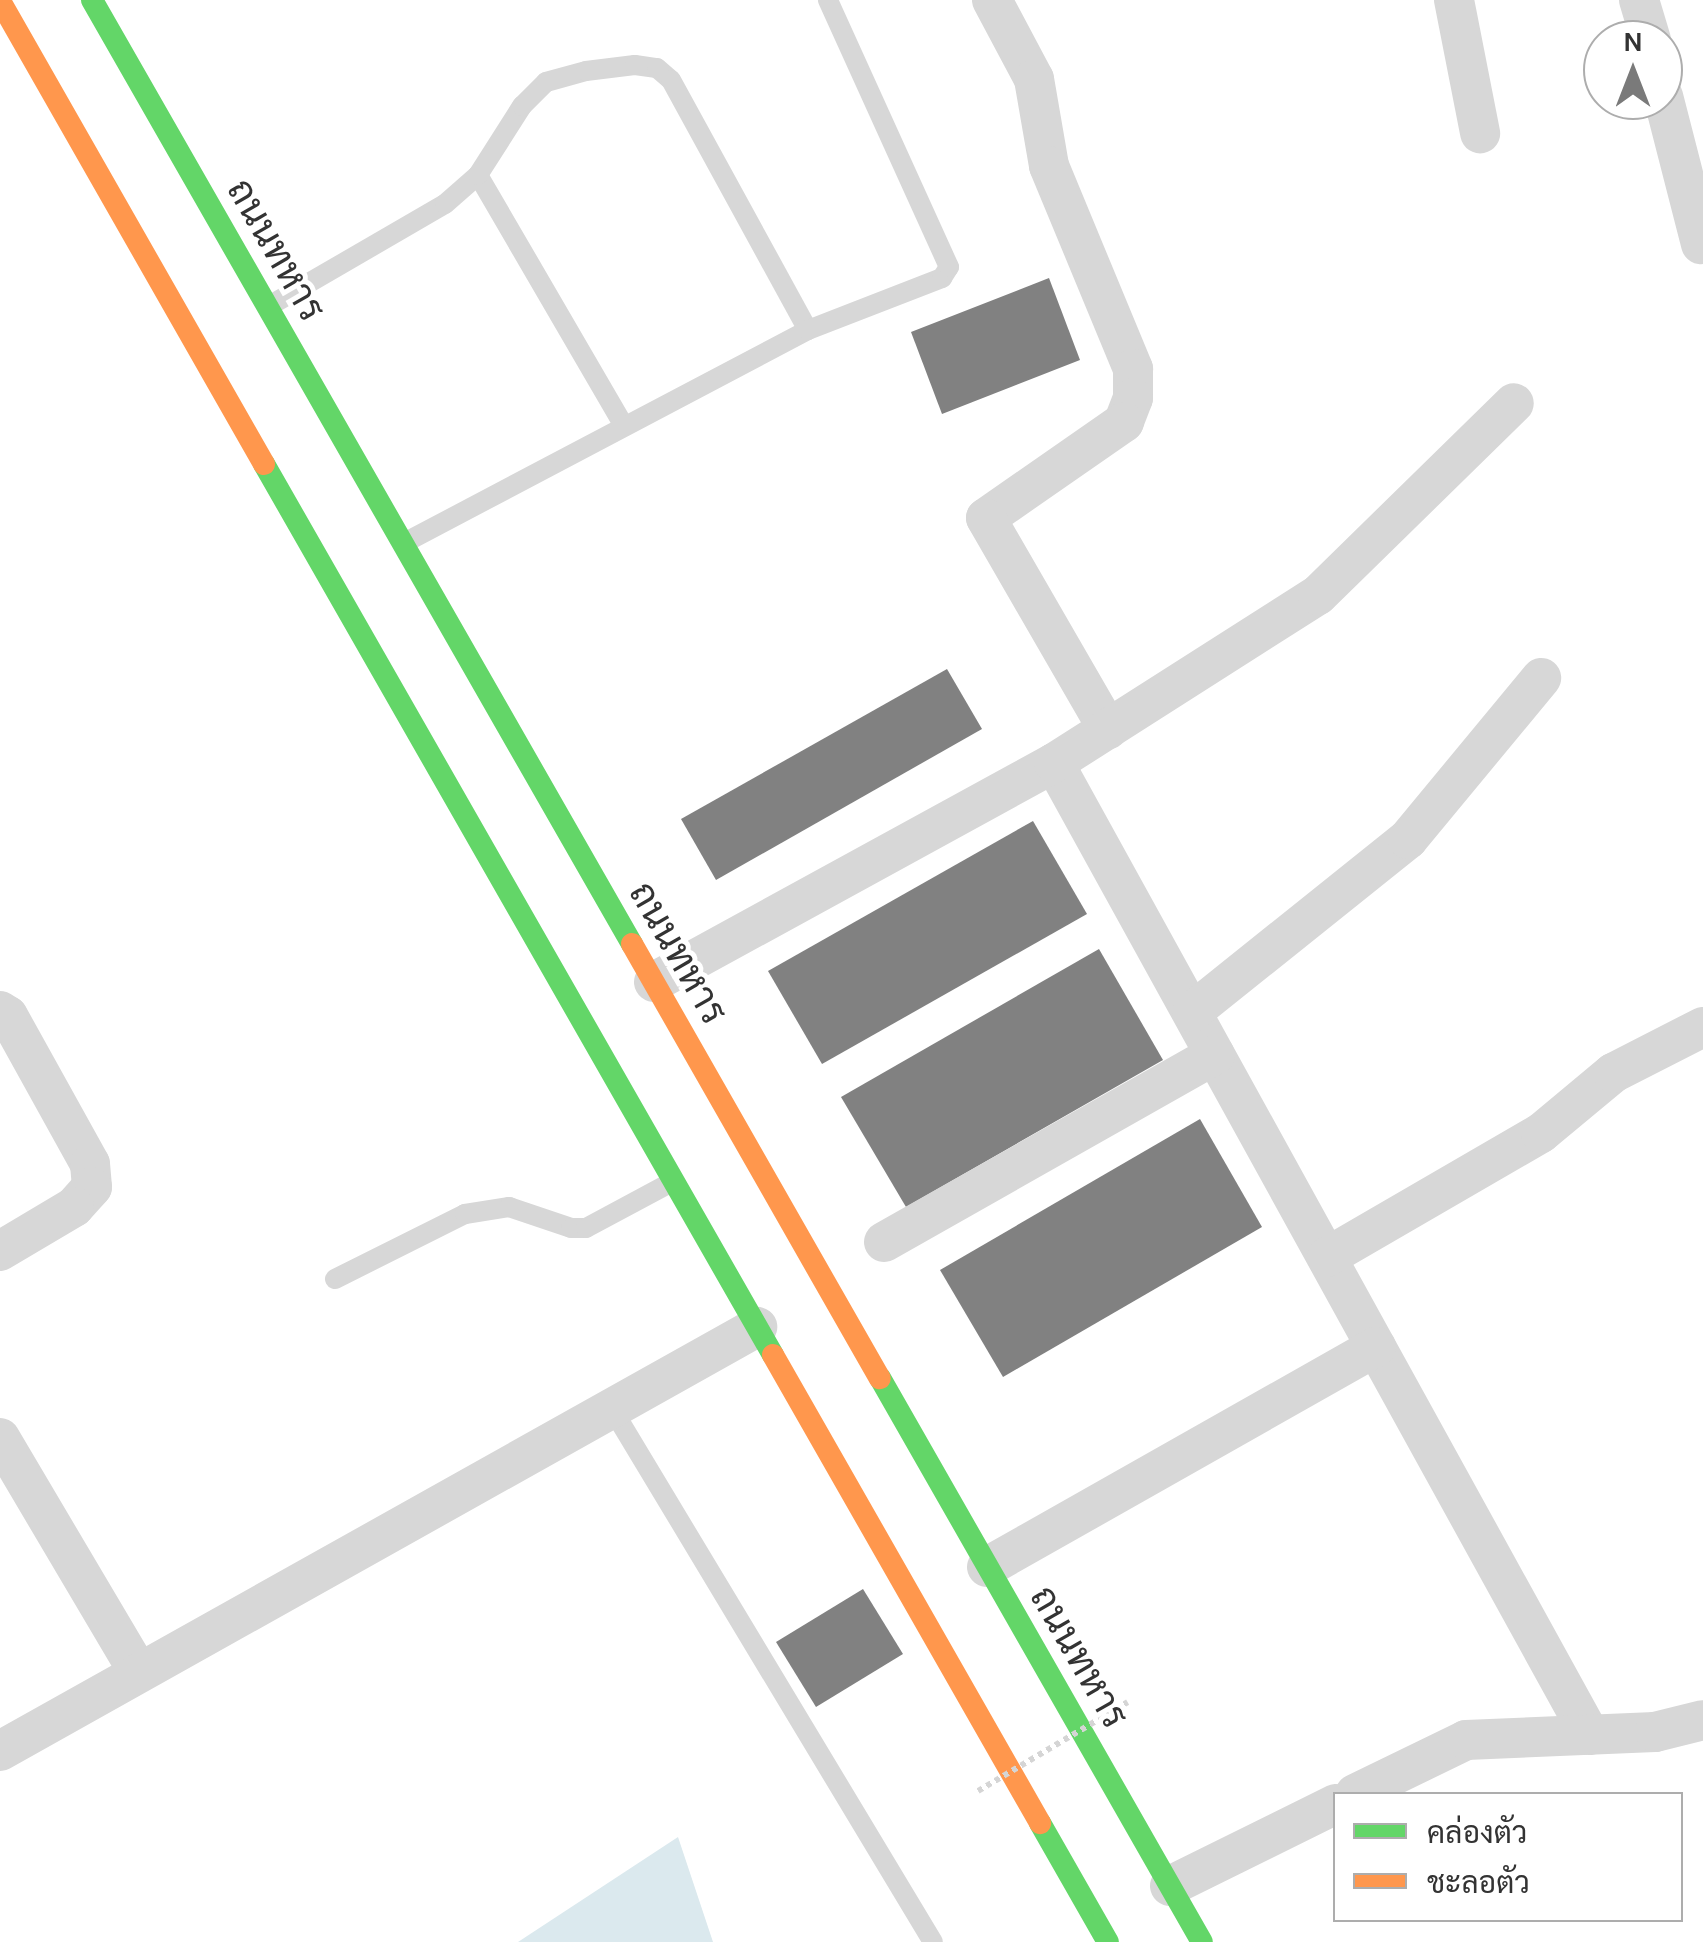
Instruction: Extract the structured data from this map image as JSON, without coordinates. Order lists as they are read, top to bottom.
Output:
{
  "streets": {
    "main road": ["ถนนทหาร"]
  },
  "legend": ["คล่องตัว", "ชะลอตัว"],
  "north": "top"
}
